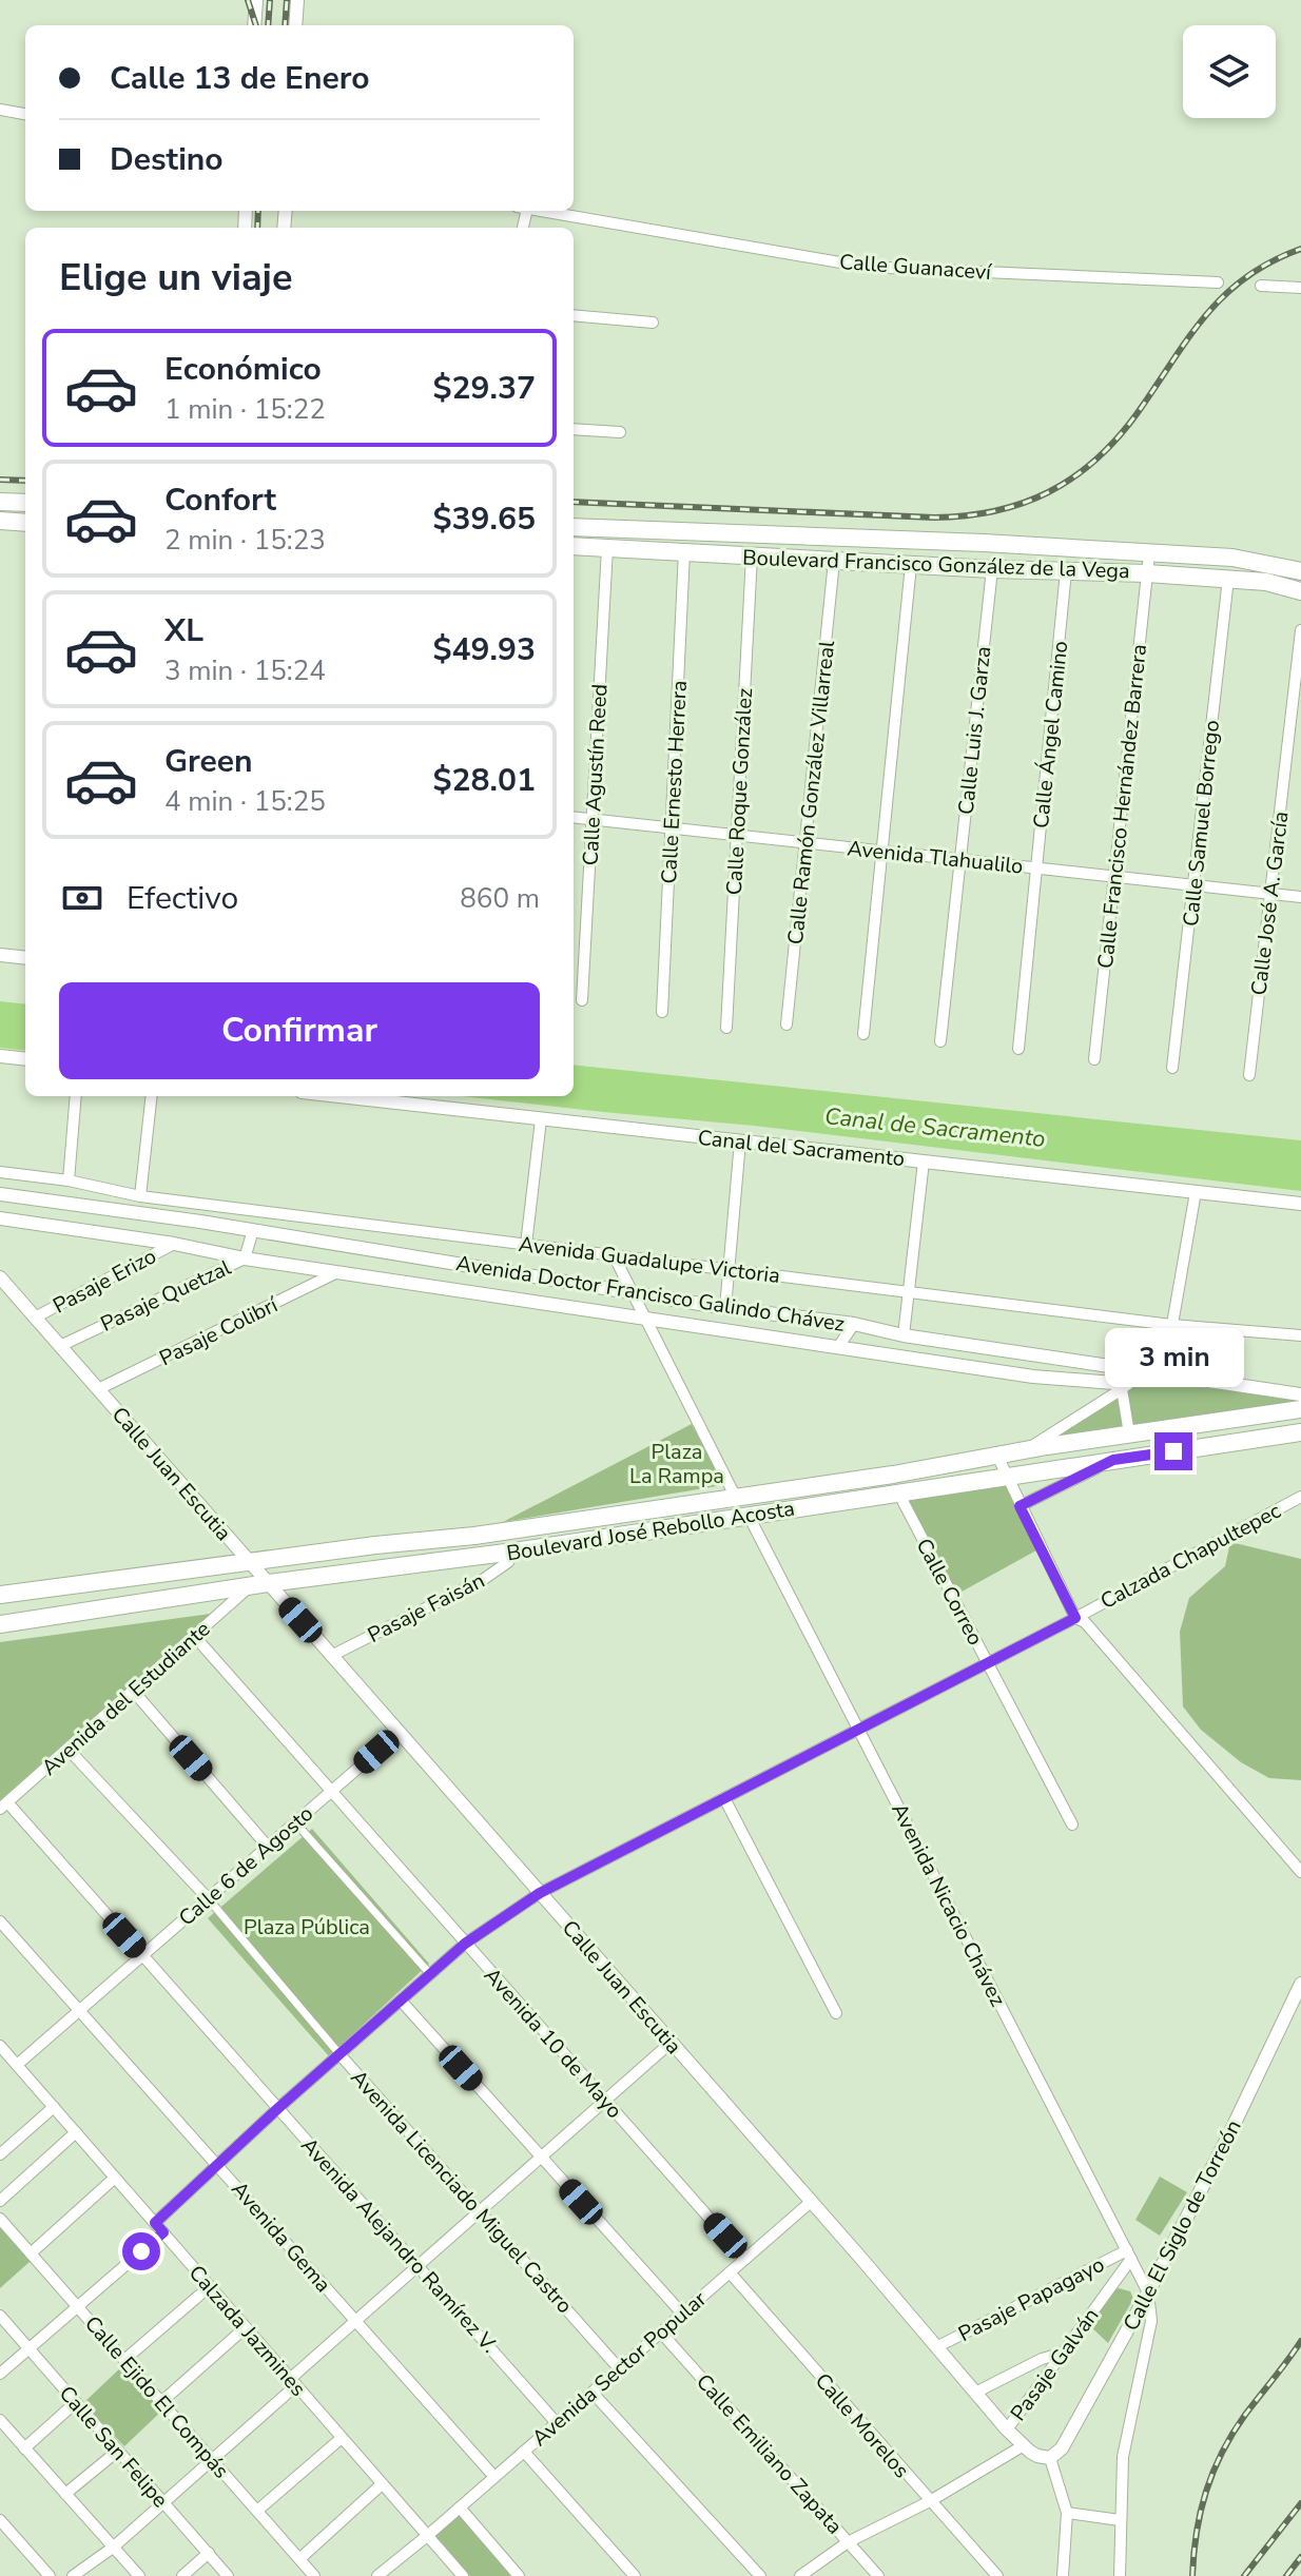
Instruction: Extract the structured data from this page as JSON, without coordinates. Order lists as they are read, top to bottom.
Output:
{
  "streets": {
    "main road": ["Boulevard Francisco González de la Vega", "Boulevard José Rebollo Acosta"],
    "street": [
      "Calle Guanaceví",
      "Calle Luis J. Garza",
      "Calle Ángel Camino",
      "Calle Agustín Reed",
      "Calle Ernesto Herrera",
      "Calle Roque González",
      "Calle Ramón González Villarreal",
      "Calle Francisco Hernández Barrera",
      "Calle Samuel Borrego",
      "Avenida Tlahualilo",
      "Calle José A. García",
      "Canal del Sacramento",
      "Avenida Guadalupe Victoria",
      "Pasaje Erizo",
      "Avenida Doctor Francisco Galindo Chávez",
      "Pasaje Quetzal",
      "Pasaje Colibrí",
      "Calle Juan Escutia",
      "Calzada Chapultepec",
      "Calle Correo",
      "Pasaje Faisán",
      "Avenida del Estudiante",
      "Calle 6 de Agosto",
      "Avenida Nicacio Chávez",
      "Avenida 10 de Mayo",
      "Avenida Licenciado Miguel Castro",
      "Calle El Siglo de Torreón",
      "Avenida Gema",
      "Avenida Alejandro Ramírez V.",
      "Pasaje Papagayo",
      "Calzada Jazmines",
      "Pasaje Galván",
      "Avenida Sector Popular",
      "Calle Ejido El Compás",
      "Calle Morelos",
      "Calle San Felipe",
      "Calle Emiliano Zapata"
    ]
  },
  "crossings": [
    ["Boulevard Francisco González de la Vega", "Calle Luis J. Garza"],
    ["Boulevard Francisco González de la Vega", "Calle Ángel Camino"],
    ["Boulevard Francisco González de la Vega", "Calle Agustín Reed"],
    ["Boulevard Francisco González de la Vega", "Calle Ernesto Herrera"],
    ["Boulevard Francisco González de la Vega", "Calle Roque González"],
    ["Boulevard Francisco González de la Vega", "Calle Ramón González Villarreal"],
    ["Boulevard Francisco González de la Vega", "Calle Francisco Hernández Barrera"],
    ["Boulevard Francisco González de la Vega", "Calle Samuel Borrego"],
    ["Calle Luis J. Garza", "Avenida Tlahualilo"],
    ["Calle Ángel Camino", "Avenida Tlahualilo"],
    ["Calle Agustín Reed", "Avenida Tlahualilo"],
    ["Calle Ernesto Herrera", "Avenida Tlahualilo"],
    ["Calle Roque González", "Avenida Tlahualilo"],
    ["Calle Ramón González Villarreal", "Avenida Tlahualilo"],
    ["Calle Francisco Hernández Barrera", "Avenida Tlahualilo"],
    ["Calle Samuel Borrego", "Avenida Tlahualilo"],
    ["Avenida Tlahualilo", "Calle José A. García"],
    ["Pasaje Erizo", "Avenida Doctor Francisco Galindo Chávez"],
    ["Pasaje Erizo", "Calle Juan Escutia"],
    ["Avenida Doctor Francisco Galindo Chávez", "Pasaje Quetzal"],
    ["Avenida Doctor Francisco Galindo Chávez", "Pasaje Colibrí"],
    ["Pasaje Quetzal", "Calle Juan Escutia"],
    ["Pasaje Colibrí", "Calle Juan Escutia"],
    ["Calle Juan Escutia", "Boulevard José Rebollo Acosta"],
    ["Calle Juan Escutia", "Calzada Chapultepec"],
    ["Calle Juan Escutia", "Pasaje Faisán"],
    ["Calle Juan Escutia", "Avenida del Estudiante"],
    ["Calle Juan Escutia", "Calle 6 de Agosto"],
    ["Calle Juan Escutia", "Calle El Siglo de Torreón"],
    ["Calle Juan Escutia", "Pasaje Papagayo"],
    ["Calle Juan Escutia", "Pasaje Galván"],
    ["Calle Juan Escutia", "Avenida Sector Popular"],
    ["Boulevard José Rebollo Acosta", "Calle Correo"],
    ["Boulevard José Rebollo Acosta", "Pasaje Faisán"],
    ["Boulevard José Rebollo Acosta", "Avenida del Estudiante"],
    ["Boulevard José Rebollo Acosta", "Avenida Nicacio Chávez"],
    ["Calzada Chapultepec", "Calle Correo"],
    ["Calzada Chapultepec", "Avenida Nicacio Chávez"],
    ["Calzada Chapultepec", "Avenida 10 de Mayo"],
    ["Calzada Chapultepec", "Avenida Licenciado Miguel Castro"],
    ["Calzada Chapultepec", "Avenida Gema"],
    ["Calzada Chapultepec", "Avenida Alejandro Ramírez V."],
    ["Calzada Chapultepec", "Calzada Jazmines"],
    ["Avenida del Estudiante", "Avenida 10 de Mayo"],
    ["Avenida del Estudiante", "Avenida Licenciado Miguel Castro"],
    ["Avenida del Estudiante", "Avenida Alejandro Ramírez V."],
    ["Calle 6 de Agosto", "Avenida 10 de Mayo"],
    ["Calle 6 de Agosto", "Avenida Licenciado Miguel Castro"],
    ["Calle 6 de Agosto", "Avenida Gema"],
    ["Calle 6 de Agosto", "Avenida Alejandro Ramírez V."],
    ["Calle 6 de Agosto", "Calzada Jazmines"],
    ["Avenida Nicacio Chávez", "Calle El Siglo de Torreón"],
    ["Avenida Nicacio Chávez", "Pasaje Papagayo"],
    ["Avenida Nicacio Chávez", "Pasaje Galván"],
    ["Avenida 10 de Mayo", "Avenida Sector Popular"],
    ["Avenida Licenciado Miguel Castro", "Avenida Sector Popular"],
    ["Avenida Gema", "Avenida Sector Popular"],
    ["Avenida Alejandro Ramírez V.", "Avenida Sector Popular"],
    ["Pasaje Papagayo", "Pasaje Galván"],
    ["Calzada Jazmines", "Avenida Sector Popular"],
    ["Avenida Sector Popular", "Calle Morelos"],
    ["Avenida Sector Popular", "Calle Emiliano Zapata"]
  ],
  "water": ["Canal de Sacramento"],
  "parks": ["Plaza La Rampa", "Plaza Pública"],
  "page": {
    "banner": ["Calle 13 de Enero", "Destino"],
    "heading": "Elige un viaje",
    "list": [
      {
        "name": "Económico",
        "note": "1 min · 15:22",
        "value": "$29.37"
      },
      {
        "name": "Confort",
        "note": "2 min · 15:23",
        "value": "$39.65"
      },
      {
        "name": "XL",
        "note": "3 min · 15:24",
        "value": "$49.93"
      },
      {
        "name": "Green",
        "note": "4 min · 15:25",
        "value": "$28.01"
      }
    ],
    "pay": ["Efectivo", "860 m"],
    "buttons": "Confirmar",
    "bubble": "3 min"
  }
}
